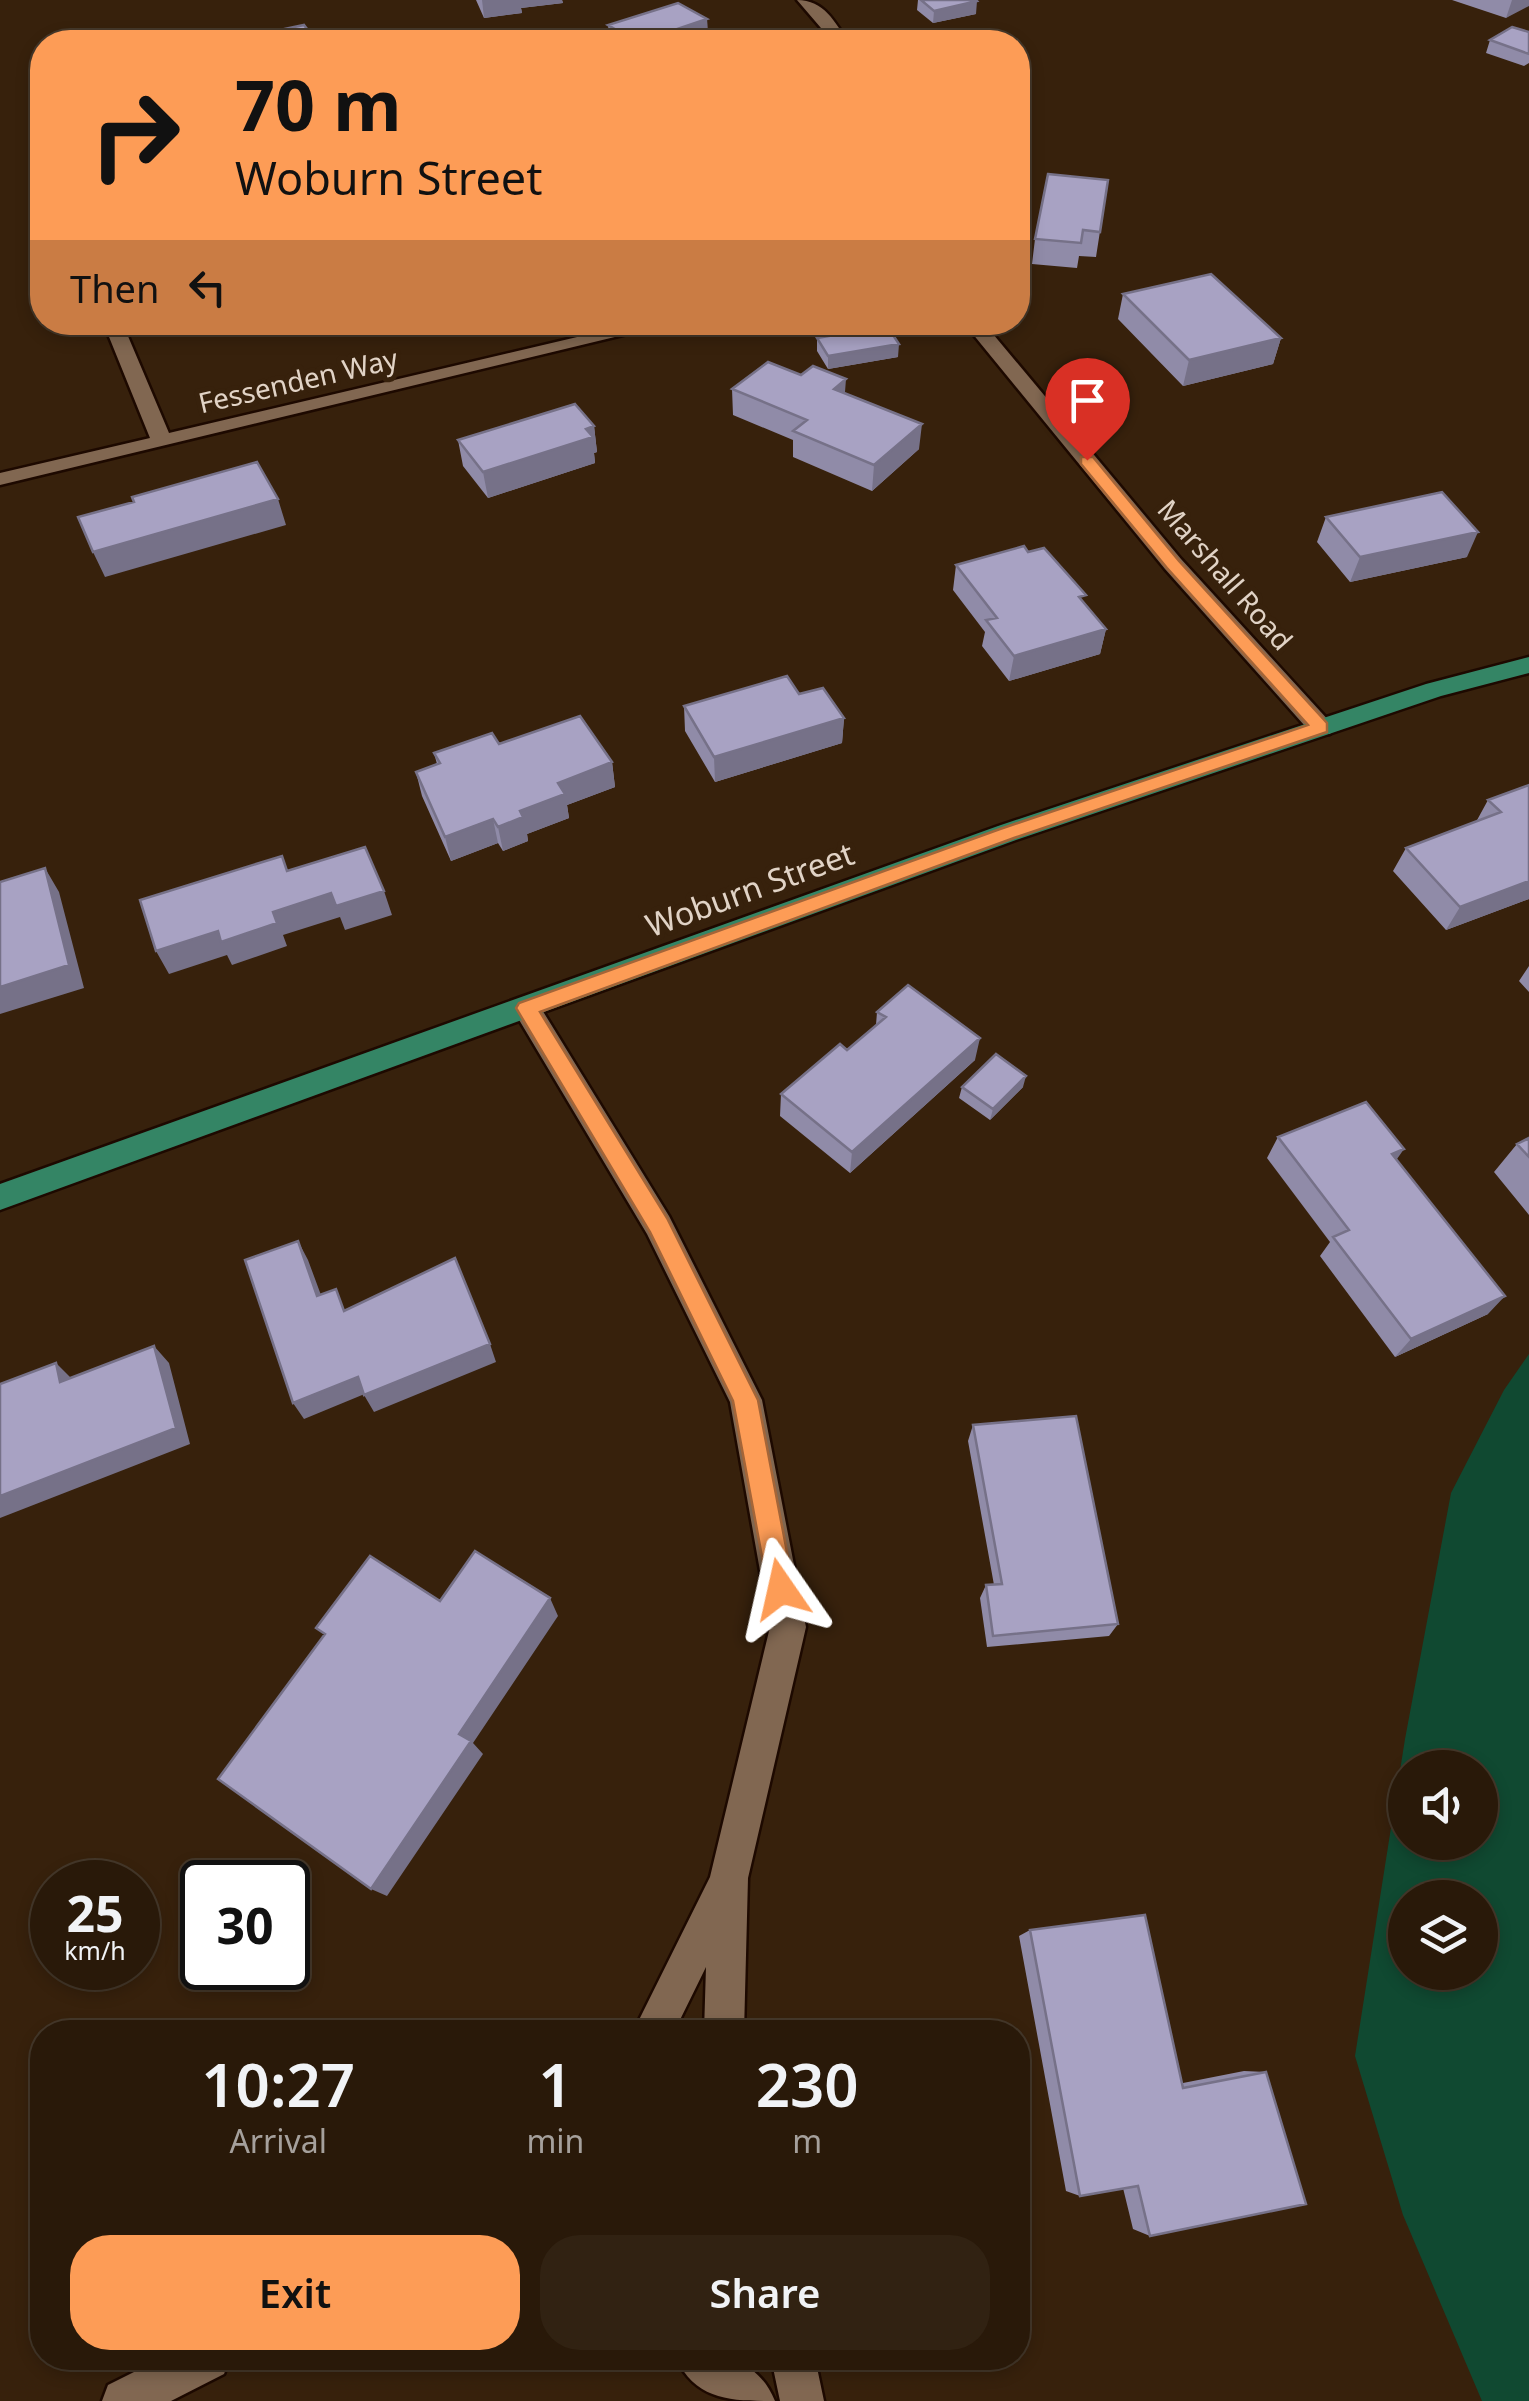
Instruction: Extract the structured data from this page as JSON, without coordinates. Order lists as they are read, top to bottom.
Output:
{
  "streets": {
    "main road": ["Woburn Street"],
    "street": ["Fessenden Way", "Marshall Road"]
  },
  "crossings": [
    ["Marshall Road", "Woburn Street"]
  ],
  "page": {
    "turn": ["70 m", "Woburn Street"],
    "then": "Then",
    "speed": "25 km/h",
    "limit": "30",
    "eta": [
      "10:27",
      "Arrival",
      "1",
      "min",
      "230",
      "m"
    ],
    "buttons": ["Exit", "Share"]
  }
}
